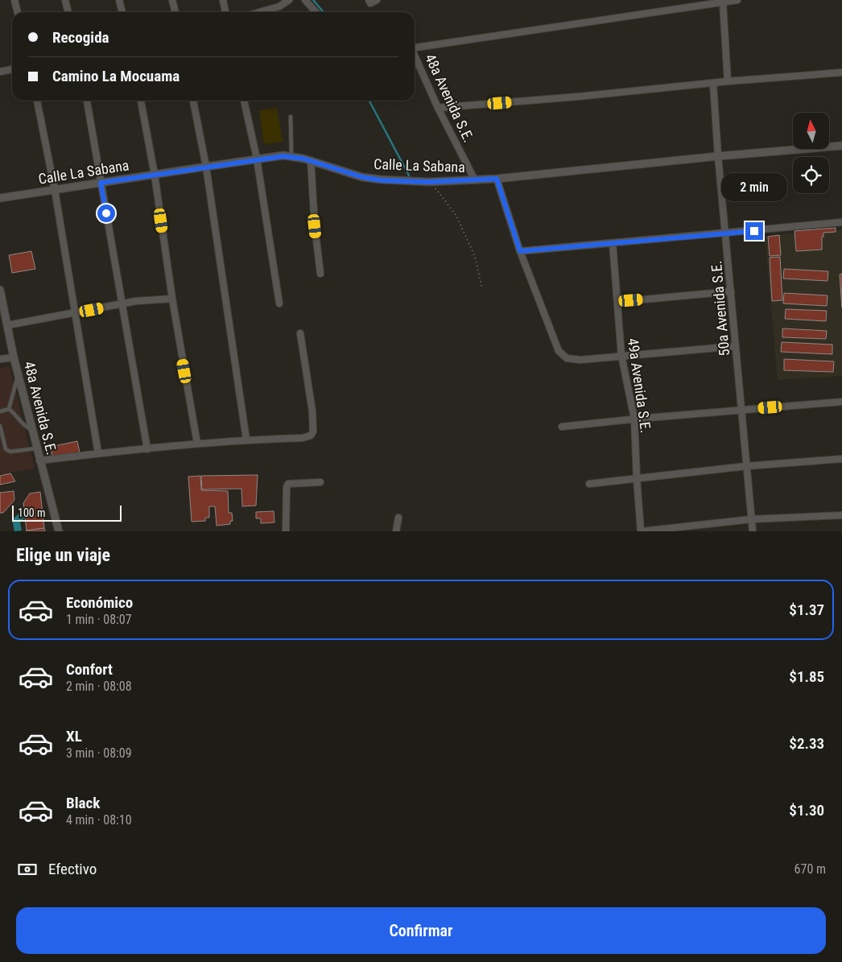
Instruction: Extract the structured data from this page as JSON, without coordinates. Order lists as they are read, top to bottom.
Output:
{
  "streets": {
    "street": [
      "48a Avenida S.E.",
      "Calle La Sabana",
      "50a Avenida S.E.",
      "49a Avenida S.E."
    ]
  },
  "crossings": [
    ["48a Avenida S.E.", "Calle La Sabana"],
    ["Calle La Sabana", "50a Avenida S.E."]
  ],
  "scale_bar": "100 m",
  "north": "top",
  "page": {
    "banner": ["Recogida", "Camino La Mocuama"],
    "bubble": "2 min",
    "scale": "100 m",
    "heading": "Elige un viaje",
    "list": [
      {
        "name": "Económico",
        "note": "1 min · 08:07",
        "value": "$1.37"
      },
      {
        "name": "Confort",
        "note": "2 min · 08:08",
        "value": "$1.85"
      },
      {
        "name": "XL",
        "note": "3 min · 08:09",
        "value": "$2.33"
      },
      {
        "name": "Black",
        "note": "4 min · 08:10",
        "value": "$1.30"
      }
    ],
    "pay": ["Efectivo", "670 m"],
    "buttons": "Confirmar"
  }
}
